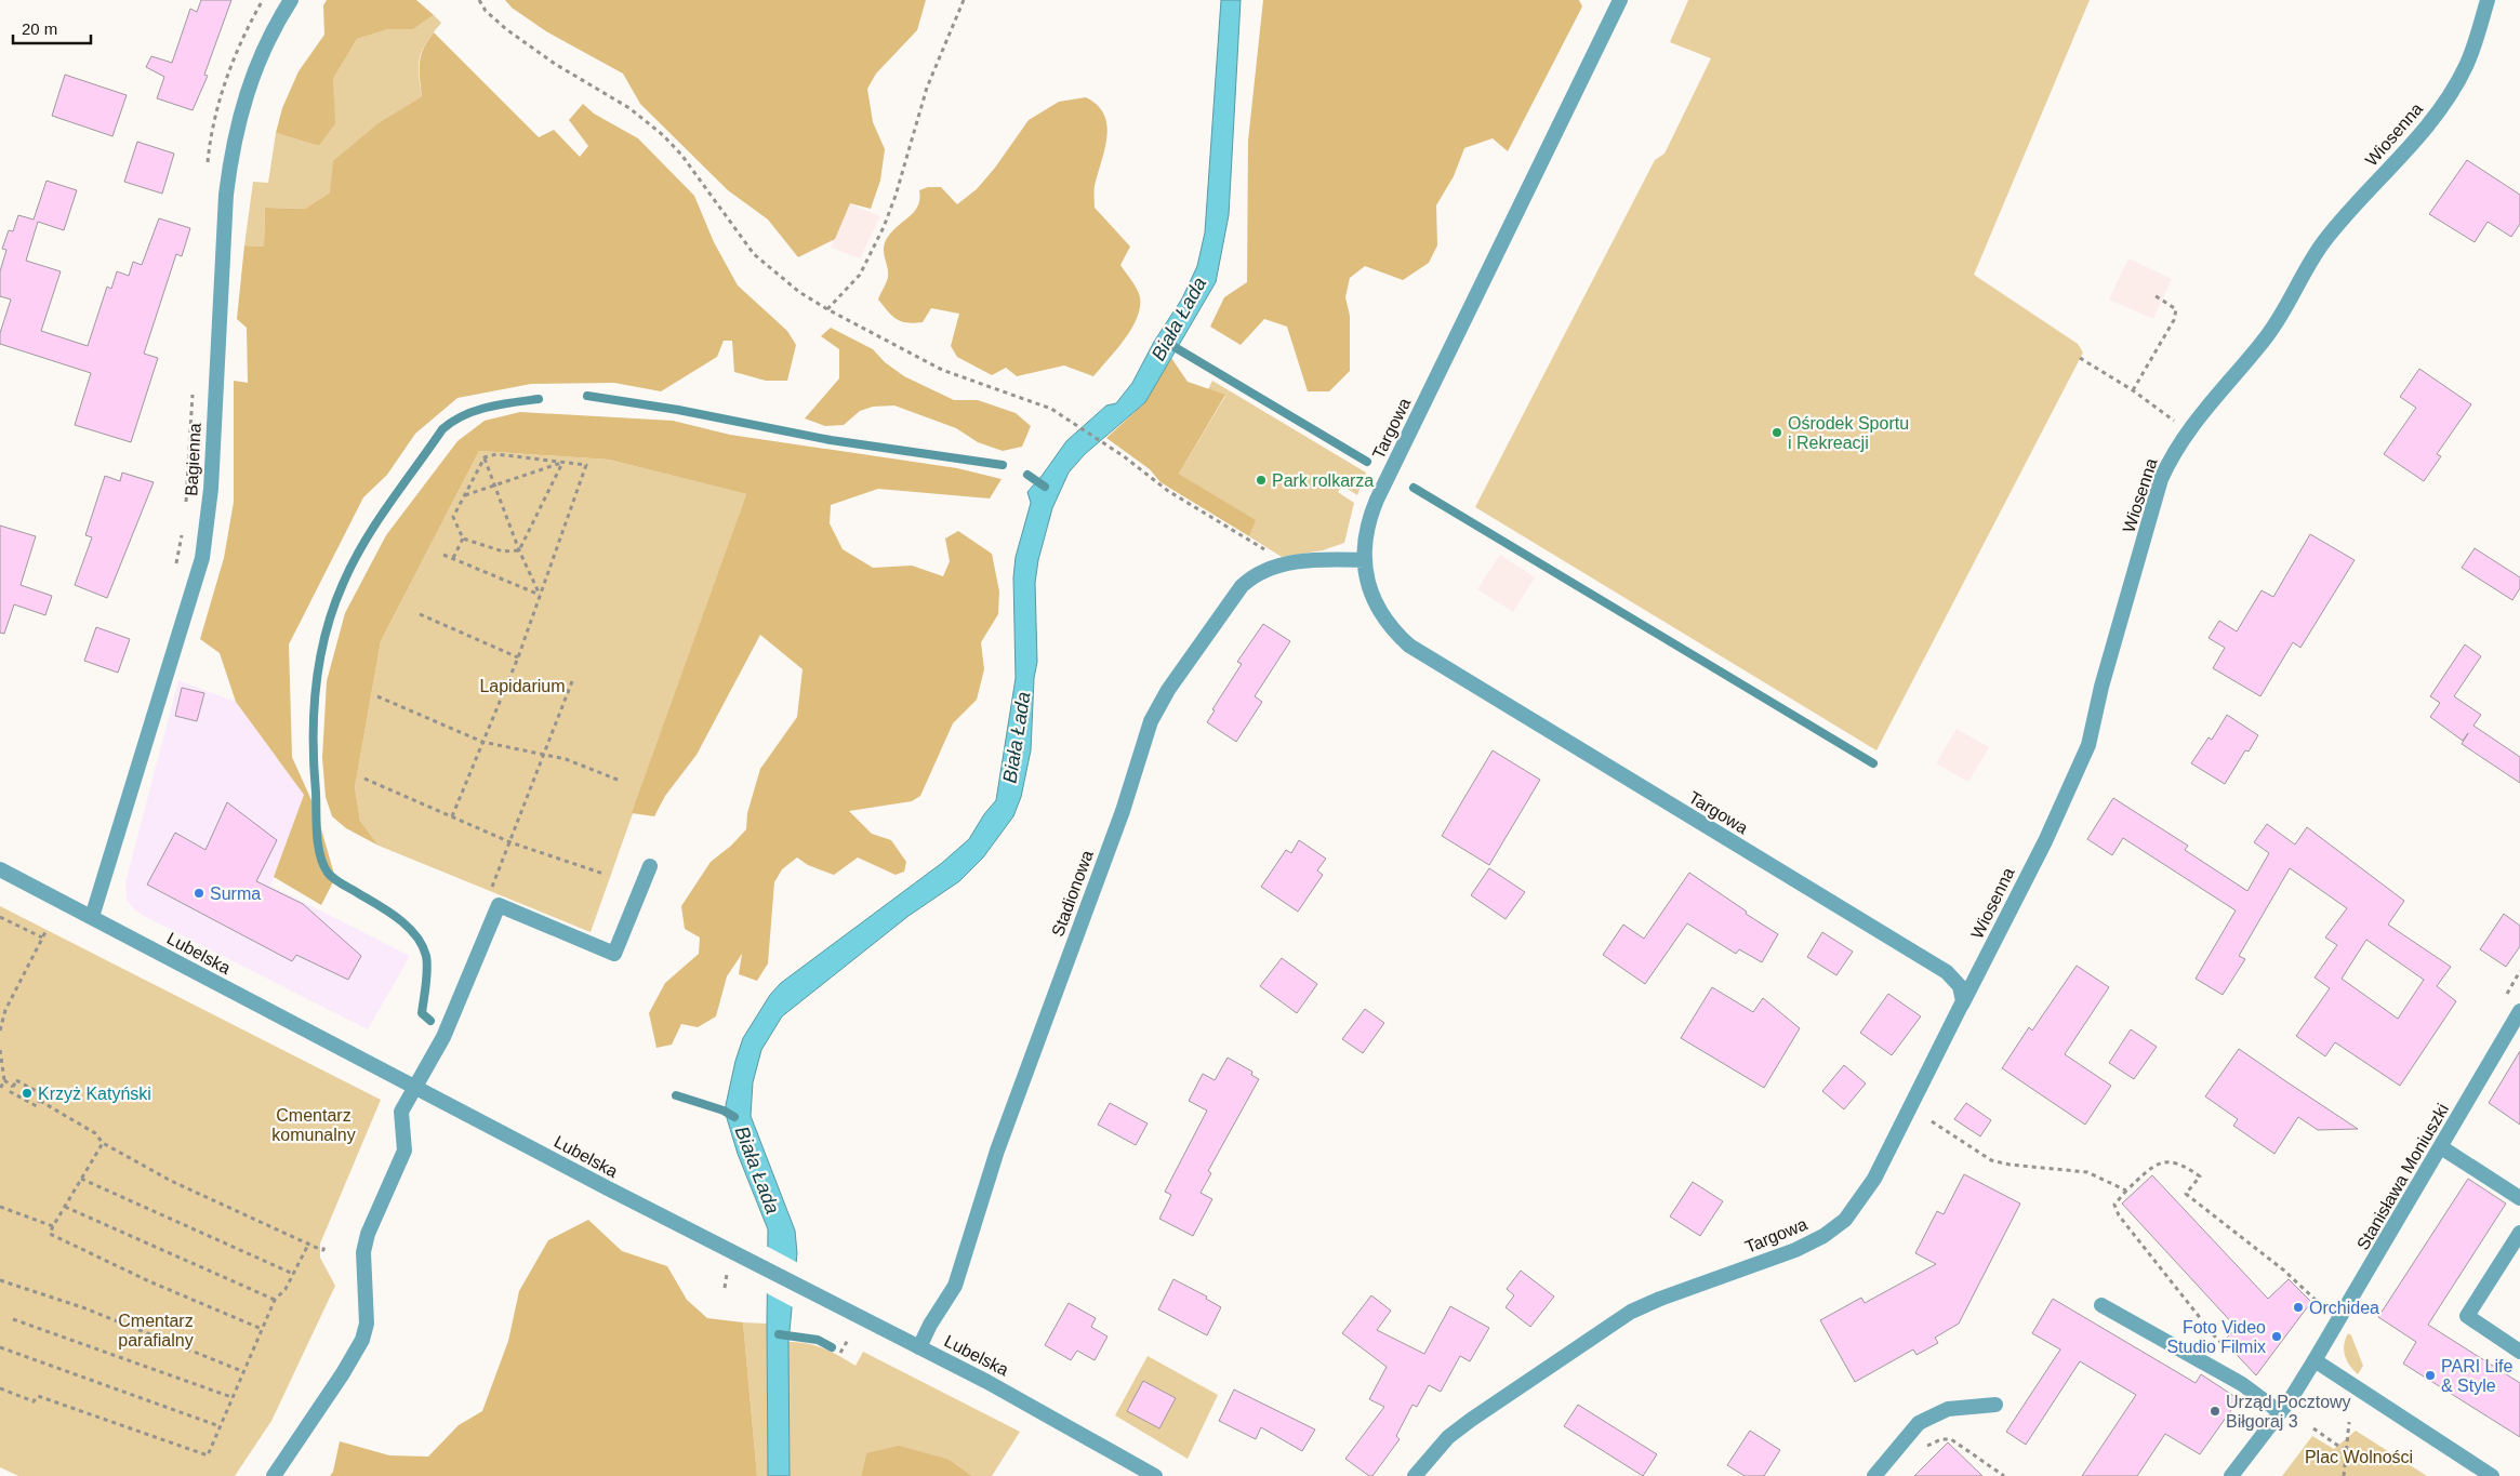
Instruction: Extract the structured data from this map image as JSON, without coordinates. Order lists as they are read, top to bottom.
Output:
{
  "streets": {
    "street": [
      "Wiosenna",
      "Targowa",
      "Bagienna",
      "Stadionowa",
      "Lubelska",
      "Stanisława Moniuszki"
    ]
  },
  "crossings": [
    ["Wiosenna", "Targowa"],
    ["Targowa", "Stadionowa"],
    ["Bagienna", "Lubelska"],
    ["Stadionowa", "Lubelska"]
  ],
  "water": ["Biała Łada"],
  "parks": [
    "Lapidarium",
    "Cmentarz komunalny",
    "Cmentarz parafialny",
    "Plac Wolności"
  ],
  "places": [
    "Ośrodek Sportu i Rekreacji",
    "Park rolkarza",
    "Surma",
    "Krzyż Katyński",
    "Orchidea",
    "Foto Video Studio Filmix",
    "PARI Life & Style",
    "Urząd Pocztowy Biłgoraj 3"
  ],
  "scale_bar": "20 m"
}
